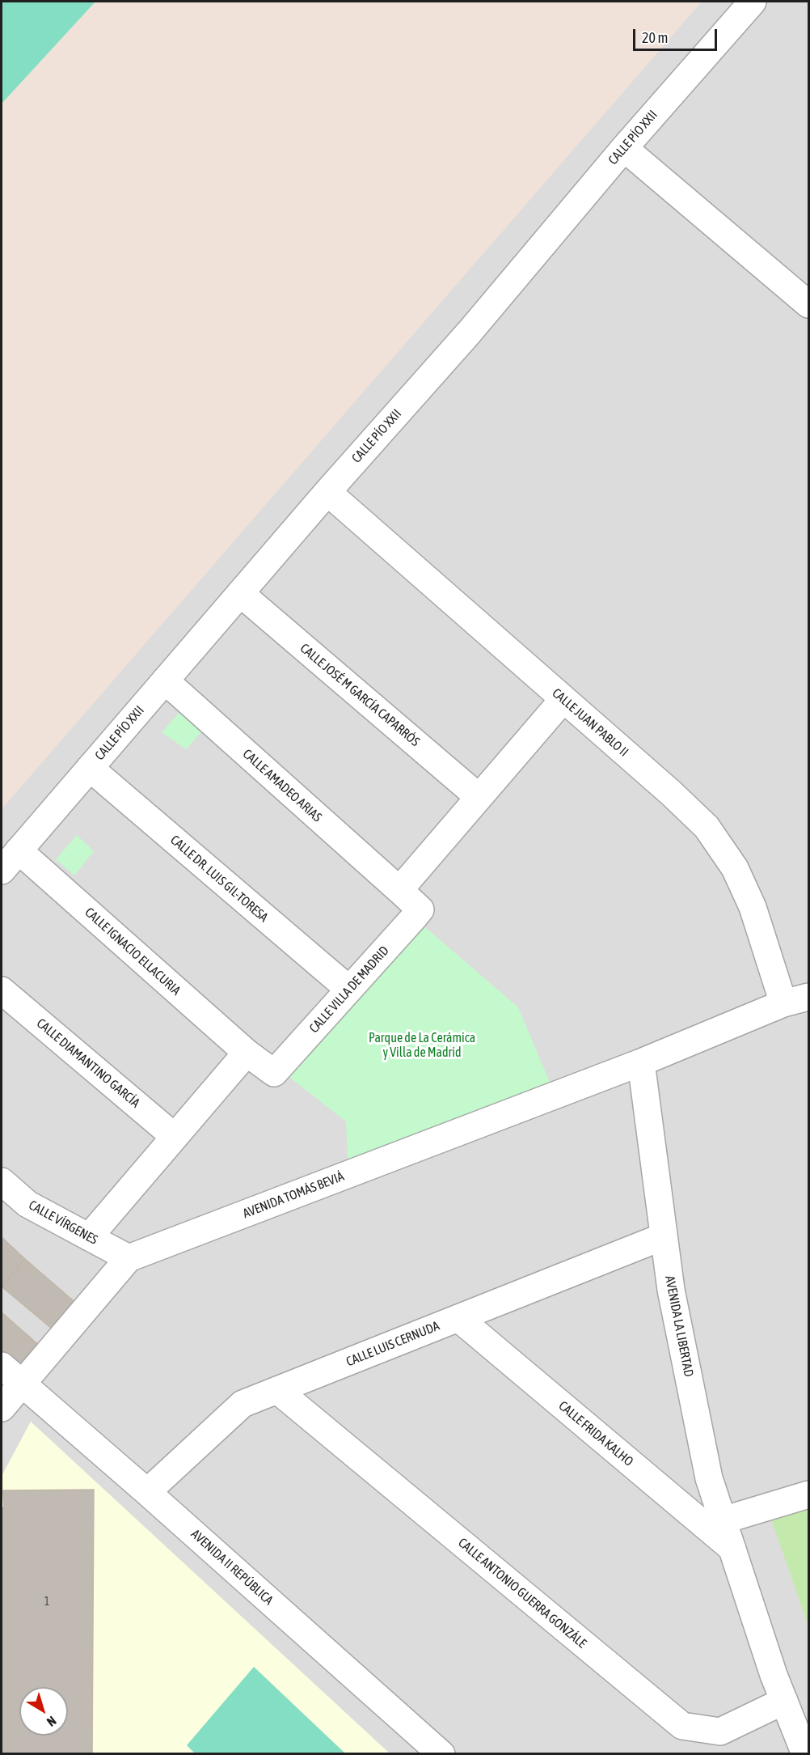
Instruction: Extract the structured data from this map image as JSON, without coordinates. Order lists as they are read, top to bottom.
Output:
{
  "streets": {
    "street": [
      "CALLE PÍO XXII",
      "CALLE JOSÉ M GARCÍA CAPARRÓS",
      "CALLE JUAN PABLO II",
      "CALLE AMADEO ARIAS",
      "CALLE DR. LUIS GIL-TORESA",
      "CALLE IGNACIO ELLACURIA",
      "CALLE VILLA DE MADRID",
      "CALLE DIAMANTINO GARCÍA",
      "AVENIDA TOMÁS BEVIÁ",
      "CALLE VÍRGENES",
      "AVENIDA LA LIBERTAD",
      "CALLE LUIS CERNUDA",
      "CALLE FRIDA KALHO",
      "AVENIDA II REPÚBLICA",
      "CALLE ANTONIO GUERRA GONZÁLE"
    ]
  },
  "crossings": [
    ["CALLE PÍO XXII", "CALLE JOSÉ M GARCÍA CAPARRÓS"],
    ["CALLE PÍO XXII", "CALLE JUAN PABLO II"],
    ["CALLE PÍO XXII", "CALLE AMADEO ARIAS"],
    ["CALLE PÍO XXII", "CALLE DR. LUIS GIL-TORESA"],
    ["CALLE PÍO XXII", "CALLE IGNACIO ELLACURIA"],
    ["CALLE AMADEO ARIAS", "CALLE VILLA DE MADRID"],
    ["CALLE DR. LUIS GIL-TORESA", "CALLE VILLA DE MADRID"],
    ["CALLE IGNACIO ELLACURIA", "CALLE VILLA DE MADRID"],
    ["AVENIDA TOMÁS BEVIÁ", "CALLE VÍRGENES"],
    ["AVENIDA TOMÁS BEVIÁ", "AVENIDA LA LIBERTAD"],
    ["AVENIDA TOMÁS BEVIÁ", "AVENIDA II REPÚBLICA"],
    ["AVENIDA LA LIBERTAD", "CALLE LUIS CERNUDA"],
    ["AVENIDA LA LIBERTAD", "CALLE FRIDA KALHO"],
    ["AVENIDA LA LIBERTAD", "CALLE ANTONIO GUERRA GONZÁLE"],
    ["CALLE LUIS CERNUDA", "CALLE FRIDA KALHO"],
    ["CALLE LUIS CERNUDA", "AVENIDA II REPÚBLICA"],
    ["CALLE LUIS CERNUDA", "CALLE ANTONIO GUERRA GONZÁLE"]
  ],
  "parks": ["Parque de La Cerámica y Villa de Madrid"],
  "house_numbers": ["1"],
  "scale_bar": "20 m",
  "north": "bottom right"
}
